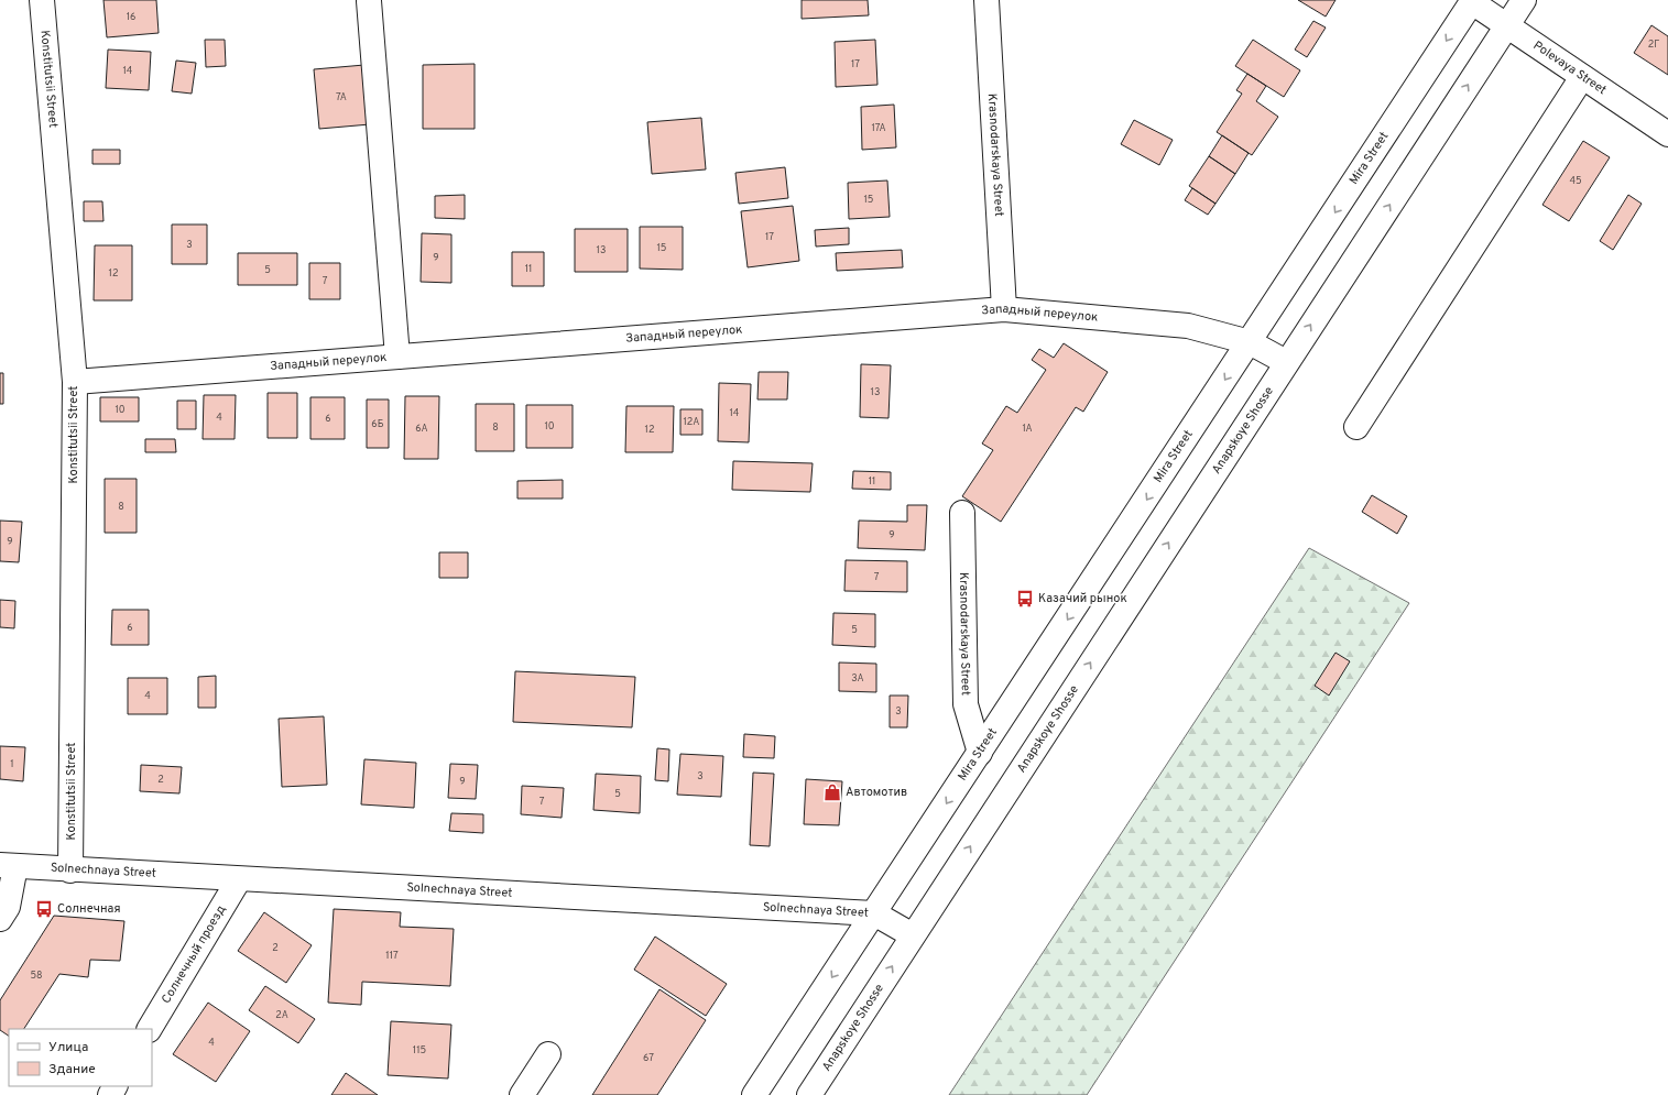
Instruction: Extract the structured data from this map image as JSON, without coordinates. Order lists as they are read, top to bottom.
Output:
{
  "streets": {
    "street": [
      "Polevaya Street",
      "Konstitutsii Street",
      "Krasnodarskaya Street",
      "Mira Street",
      "Западный переулок",
      "Anapskoye Shosse",
      "Solnechnaya Street",
      "Солнечный проезд"
    ]
  },
  "crossings": [
    ["Polevaya Street", "Mira Street"],
    ["Konstitutsii Street", "Западный переулок"],
    ["Konstitutsii Street", "Solnechnaya Street"],
    ["Krasnodarskaya Street", "Mira Street"],
    ["Krasnodarskaya Street", "Западный переулок"],
    ["Mira Street", "Западный переулок"],
    ["Mira Street", "Solnechnaya Street"],
    ["Западный переулок", "Anapskoye Shosse"],
    ["Anapskoye Shosse", "Solnechnaya Street"],
    ["Solnechnaya Street", "Солнечный проезд"]
  ],
  "one_way": ["Anapskoye Shosse"],
  "places": {
    "bus stop": ["Казачий рынок", "Солнечная"],
    "shop": ["Автомотив"]
  },
  "house_numbers": [
    "16",
    "2Г",
    "17",
    "14",
    "7А",
    "17А",
    "45",
    "15",
    "17",
    "3",
    "15",
    "13",
    "9",
    "11",
    "5",
    "12",
    "7",
    "13",
    "10",
    "14",
    "4",
    "6",
    "12А",
    "6Б",
    "10",
    "8",
    "6А",
    "1А",
    "12",
    "11",
    "8",
    "9",
    "9",
    "7",
    "6",
    "5",
    "3А",
    "4",
    "3",
    "1",
    "3",
    "2",
    "9",
    "5",
    "7",
    "2",
    "117",
    "58",
    "2А",
    "4",
    "115",
    "67"
  ],
  "legend": ["Улица", "Здание"]
}
